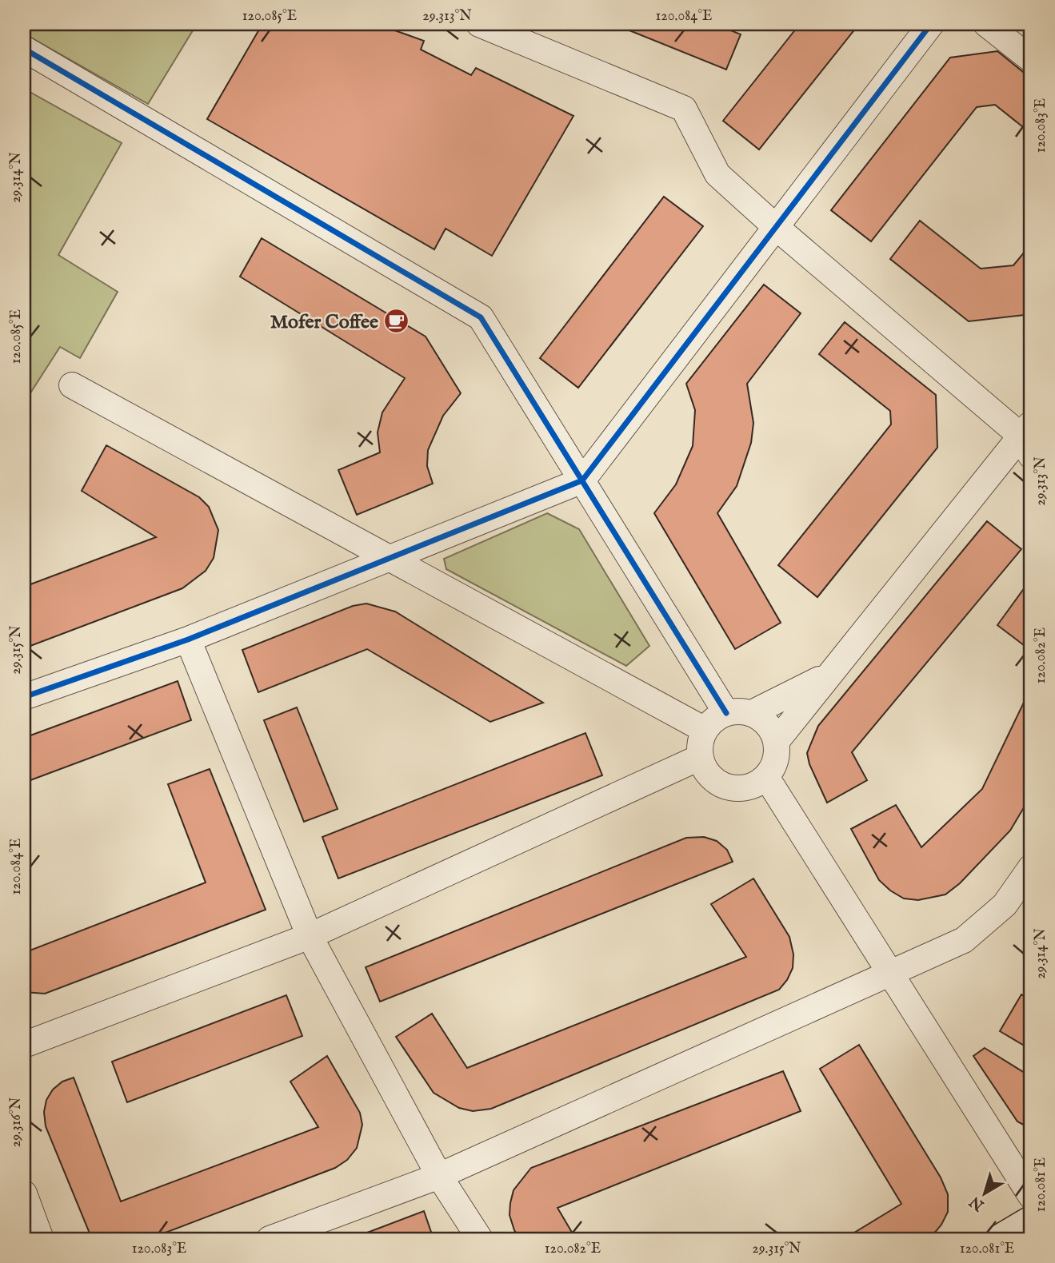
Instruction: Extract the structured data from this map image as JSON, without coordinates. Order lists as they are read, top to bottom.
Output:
{
  "places": {
    "cafe": ["Mofer Coffee"]
  },
  "north": "bottom left",
  "coordinates": [
    "120.085°E",
    "29.313°N",
    "120.084°E",
    "120.083°E",
    "29.314°N",
    "29.315°N",
    "120.082°E",
    "29.316°N",
    "120.081°E"
  ]
}
